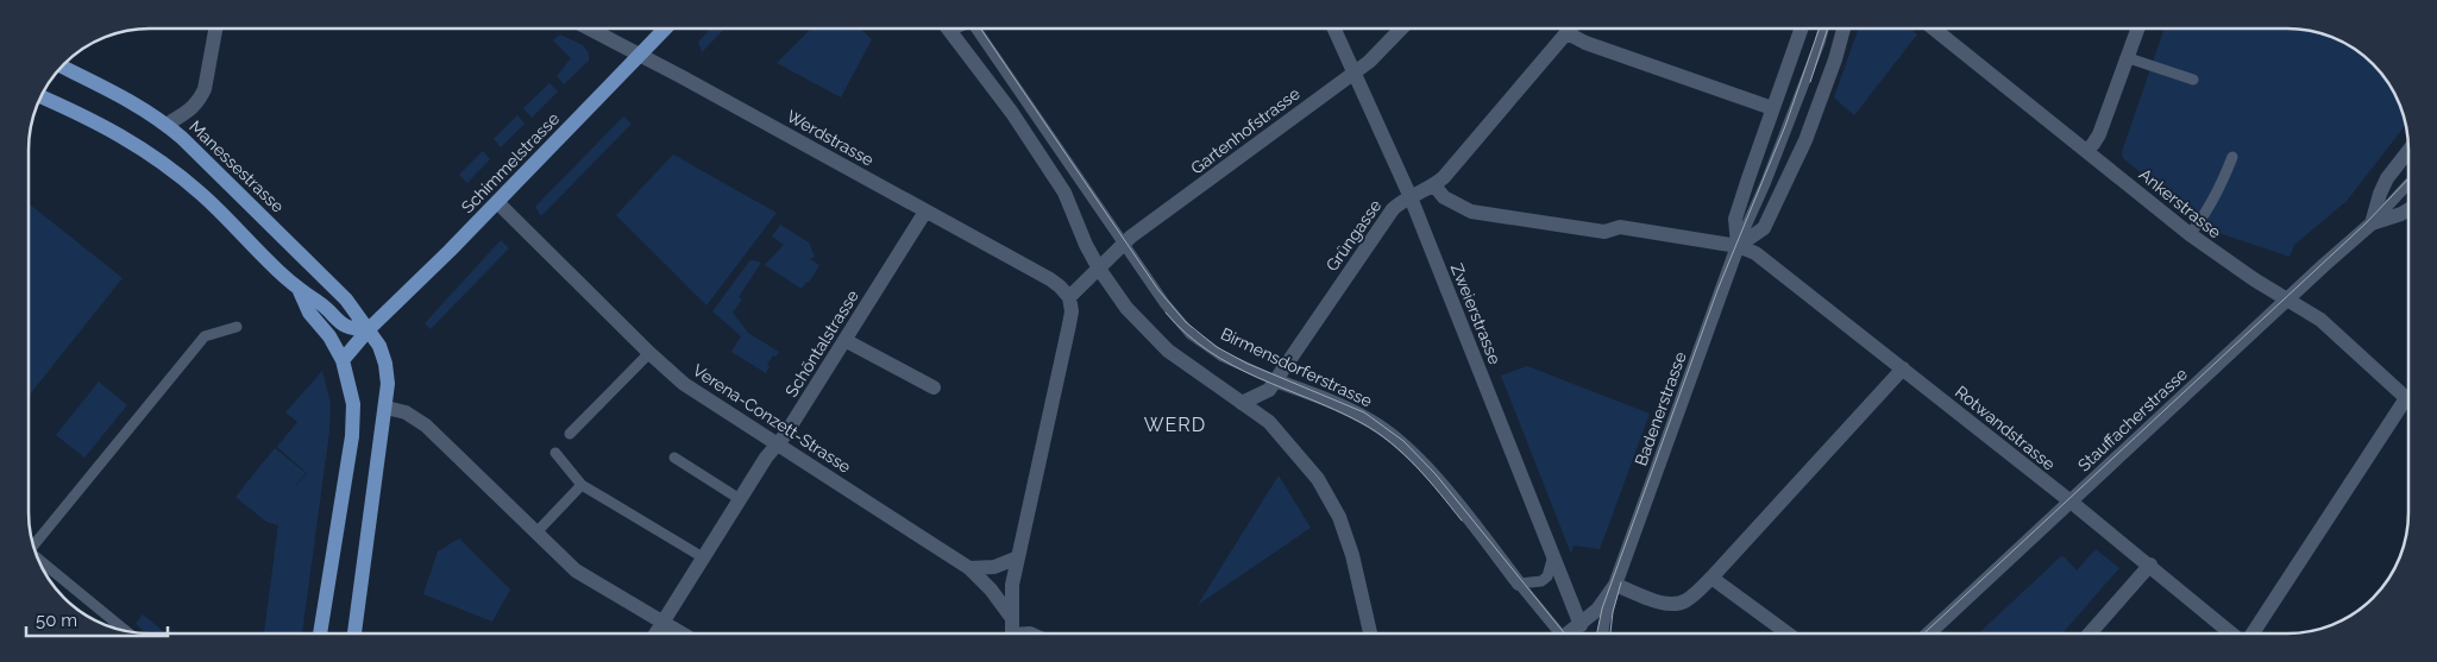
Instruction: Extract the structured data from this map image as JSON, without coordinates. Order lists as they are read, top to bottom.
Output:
{
  "streets": {
    "main road": ["Schimmelstrasse", "Manessestrasse"],
    "street": [
      "Gartenhofstrasse",
      "Werdstrasse",
      "Ankerstrasse",
      "Grüngasse",
      "Zweierstrasse",
      "Schöntalstrasse",
      "Birmensdorferstrasse",
      "Badenerstrasse",
      "Verena-Conzett-Strasse",
      "Stauffacherstrasse",
      "Rotwandstrasse"
    ]
  },
  "crossings": [
    ["Gartenhofstrasse", "Werdstrasse"],
    ["Gartenhofstrasse", "Zweierstrasse"],
    ["Gartenhofstrasse", "Birmensdorferstrasse"],
    ["Werdstrasse", "Schimmelstrasse"],
    ["Werdstrasse", "Schöntalstrasse"],
    ["Schimmelstrasse", "Manessestrasse"],
    ["Schimmelstrasse", "Verena-Conzett-Strasse"],
    ["Ankerstrasse", "Stauffacherstrasse"],
    ["Grüngasse", "Zweierstrasse"],
    ["Grüngasse", "Birmensdorferstrasse"],
    ["Grüngasse", "Rotwandstrasse"],
    ["Zweierstrasse", "Badenerstrasse"],
    ["Schöntalstrasse", "Verena-Conzett-Strasse"],
    ["Badenerstrasse", "Rotwandstrasse"],
    ["Stauffacherstrasse", "Rotwandstrasse"]
  ],
  "districts": ["WERD"],
  "scale_bar": "50 m"
}
